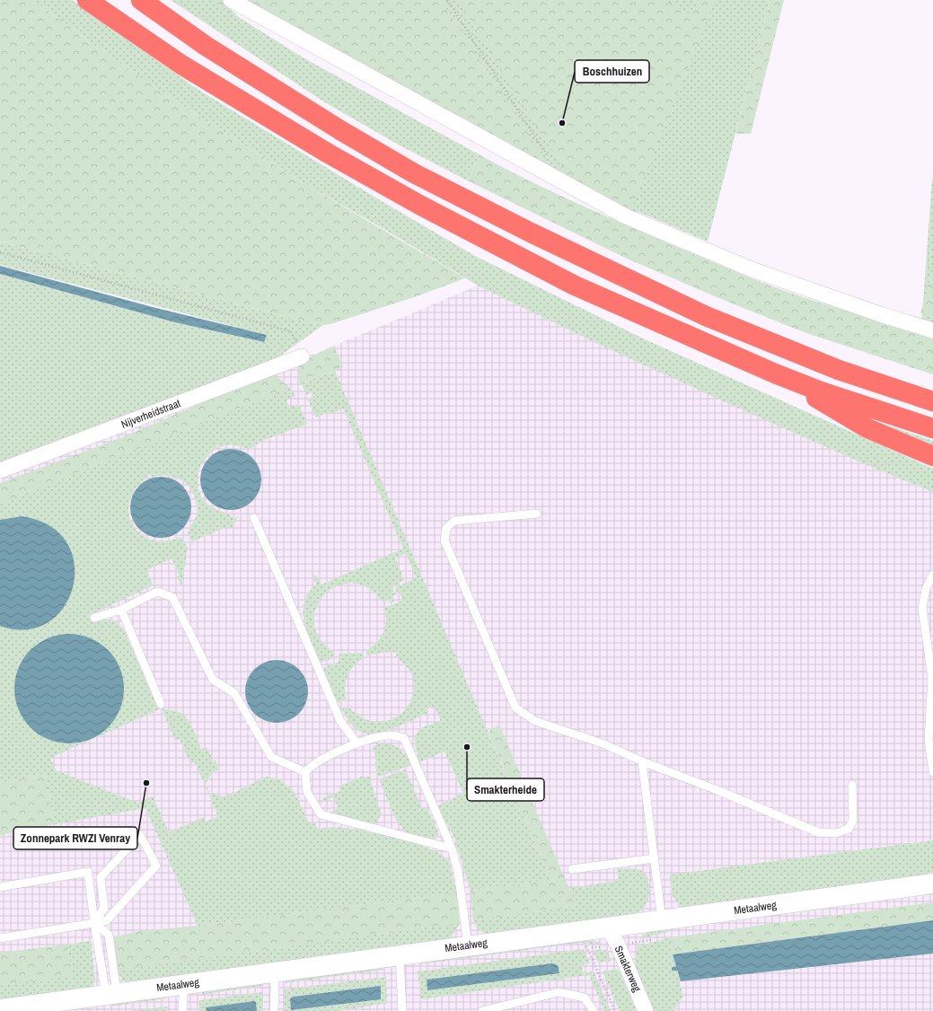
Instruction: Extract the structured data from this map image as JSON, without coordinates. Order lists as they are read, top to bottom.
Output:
{
  "streets": {
    "street": ["Nijverheidstraat", "Metaalweg", "Smakterweg"]
  },
  "crossings": [
    ["Metaalweg", "Smakterweg"]
  ],
  "places": ["Boschhuizen", "Smakterheide", "Zonnepark RWZI Venray"]
}
